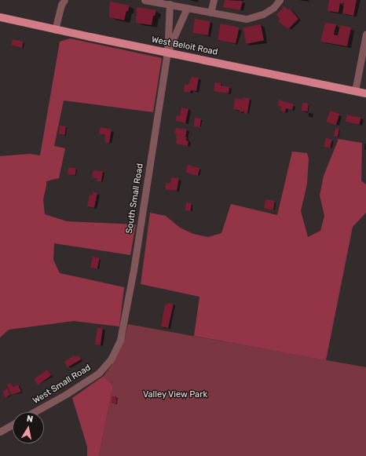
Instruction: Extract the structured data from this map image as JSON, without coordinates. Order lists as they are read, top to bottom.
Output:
{
  "streets": {
    "main road": ["West Beloit Road"],
    "street": ["South Small Road", "West Small Road"]
  },
  "crossings": [
    ["West Beloit Road", "South Small Road"],
    ["South Small Road", "West Small Road"]
  ],
  "parks": ["Valley View Park"],
  "north": "top"
}
